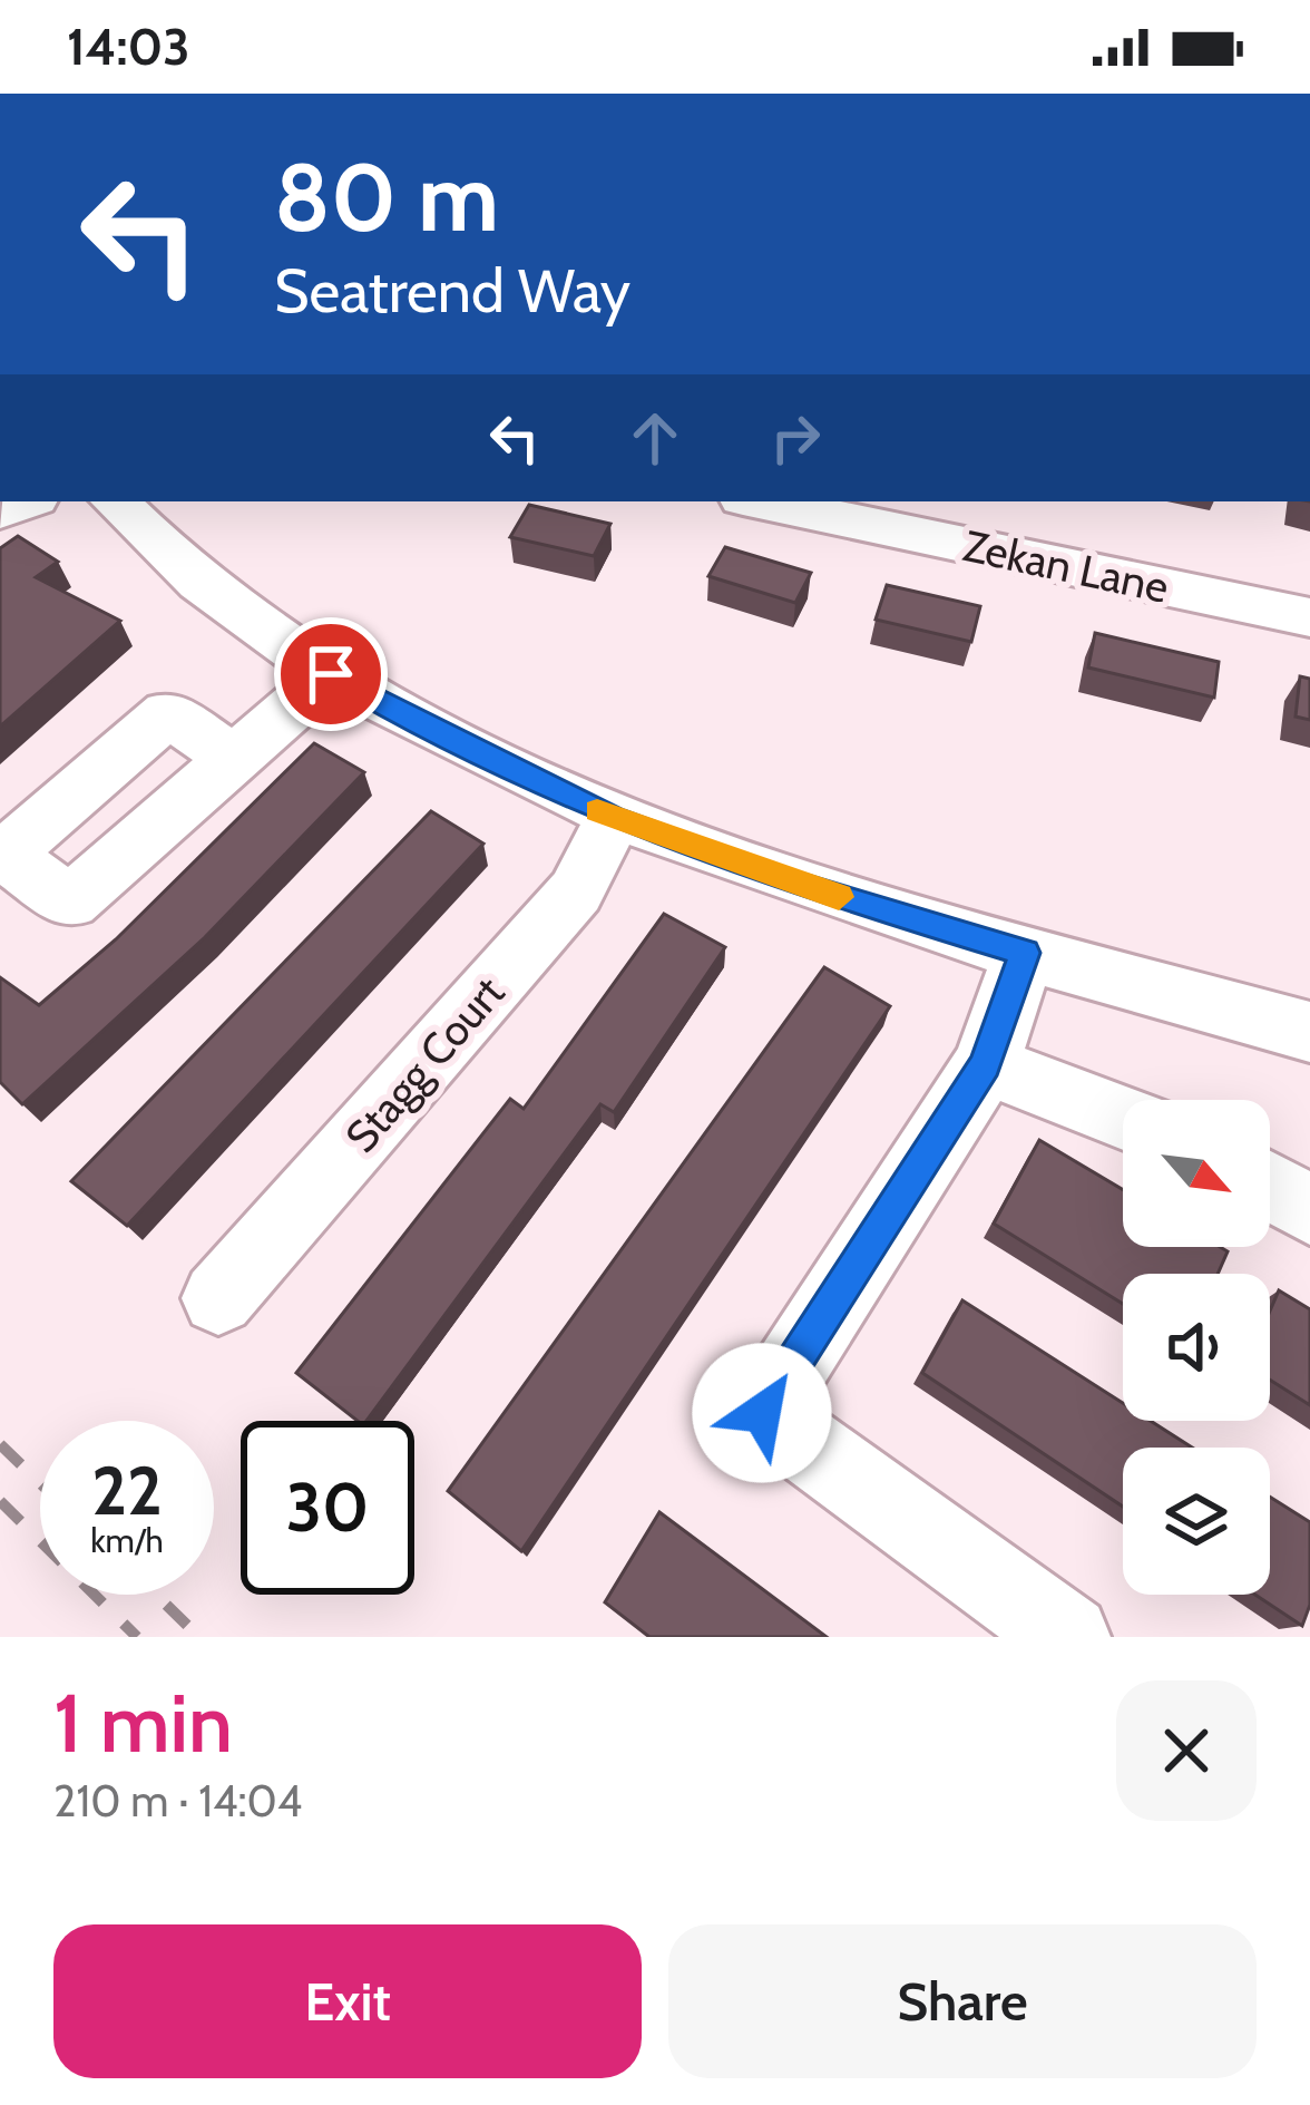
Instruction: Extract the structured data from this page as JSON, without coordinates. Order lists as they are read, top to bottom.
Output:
{
  "streets": {
    "street": ["Zekan Lane", "Stagg Court"]
  },
  "north": "bottom right",
  "page": {
    "status": "14:03",
    "turn": ["80 m", "Seatrend Way"],
    "speed": "22 km/h",
    "limit": "30",
    "heading": ["1 min", "210 m · 14:04"],
    "buttons": ["Exit", "Share"]
  }
}
